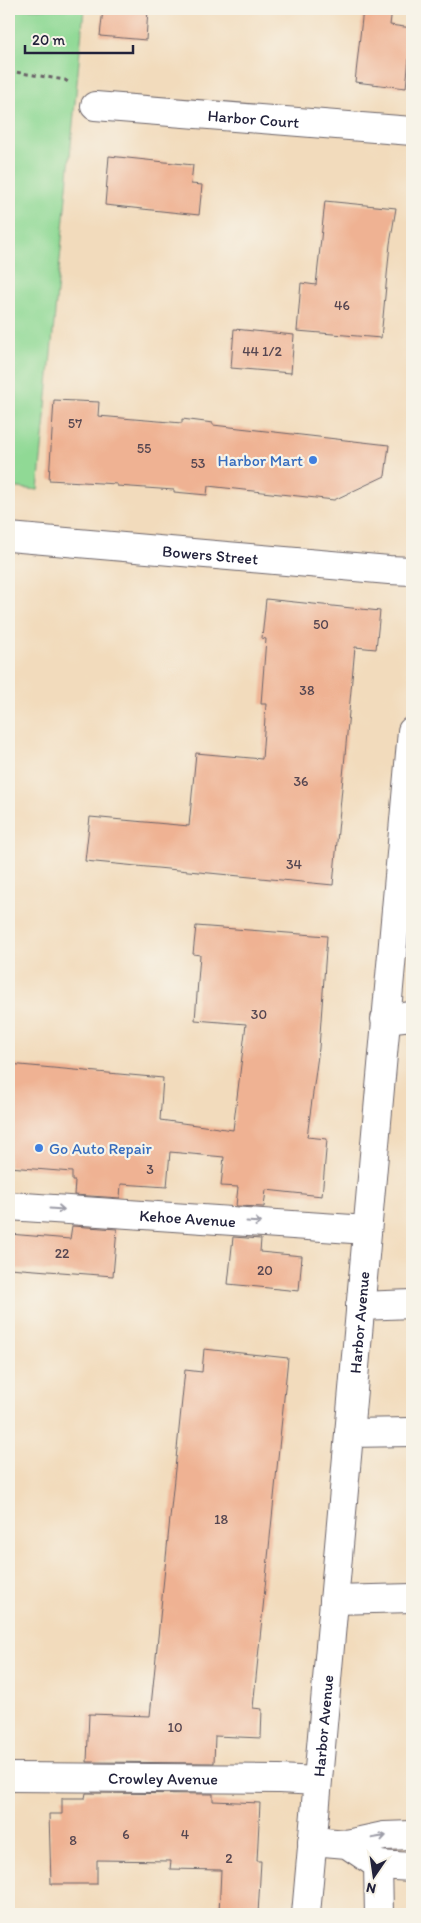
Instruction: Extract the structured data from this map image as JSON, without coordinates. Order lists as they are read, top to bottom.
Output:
{
  "streets": {
    "street": [
      "Harbor Court",
      "Bowers Street",
      "Kehoe Avenue",
      "Harbor Avenue",
      "Crowley Avenue"
    ]
  },
  "crossings": [
    ["Kehoe Avenue", "Harbor Avenue"],
    ["Harbor Avenue", "Crowley Avenue"]
  ],
  "one_way": ["Kehoe Avenue"],
  "places": ["Harbor Mart", "Go Auto Repair"],
  "house_numbers": [
    "46",
    "44 1/2",
    "57",
    "55",
    "53",
    "50",
    "38",
    "36",
    "34",
    "30",
    "3",
    "22",
    "20",
    "18",
    "10",
    "6",
    "4",
    "8",
    "2"
  ],
  "scale_bar": "20 m",
  "north": "bottom"
}
